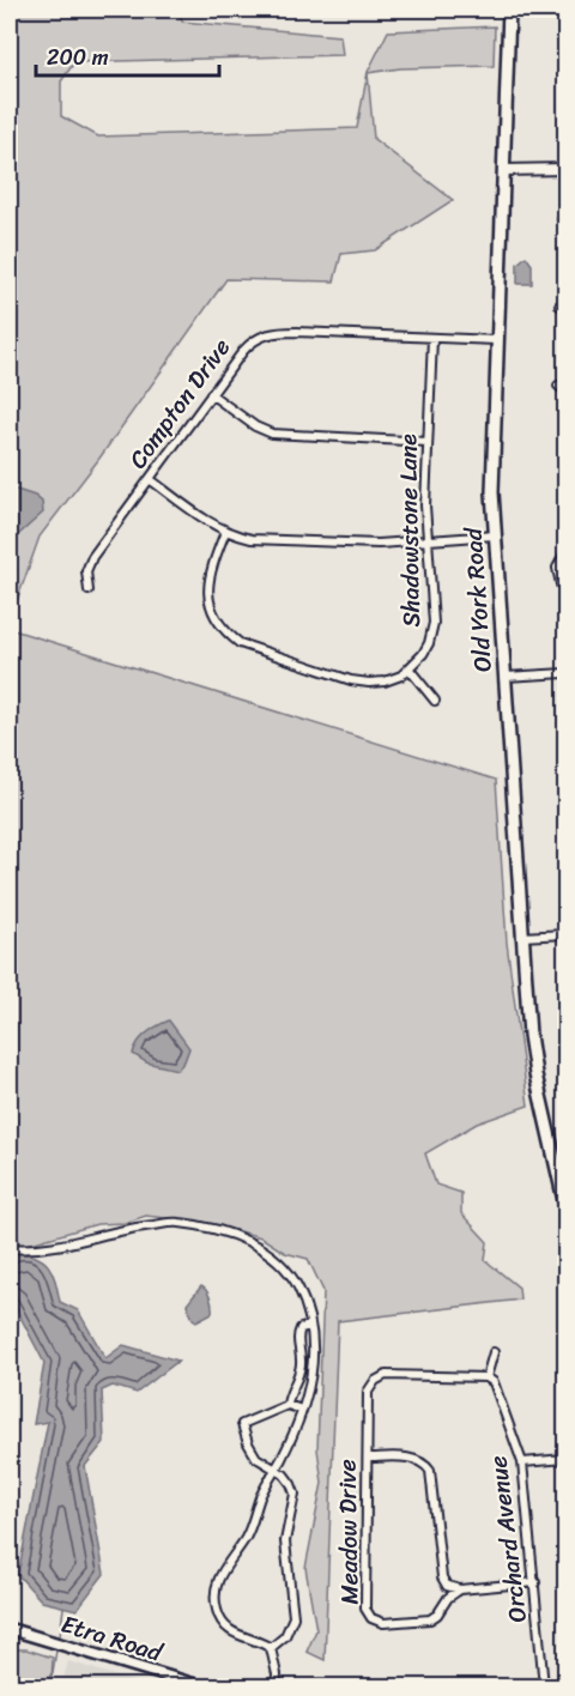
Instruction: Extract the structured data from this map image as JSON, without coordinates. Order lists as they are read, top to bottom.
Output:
{
  "streets": {
    "main road": ["Old York Road", "Etra Road"],
    "street": [
      "Compton Drive",
      "Shadowstone Lane",
      "Meadow Drive",
      "Orchard Avenue"
    ]
  },
  "crossings": [
    ["Compton Drive", "Shadowstone Lane"],
    ["Compton Drive", "Old York Road"],
    ["Meadow Drive", "Orchard Avenue"]
  ],
  "scale_bar": "200 m"
}
